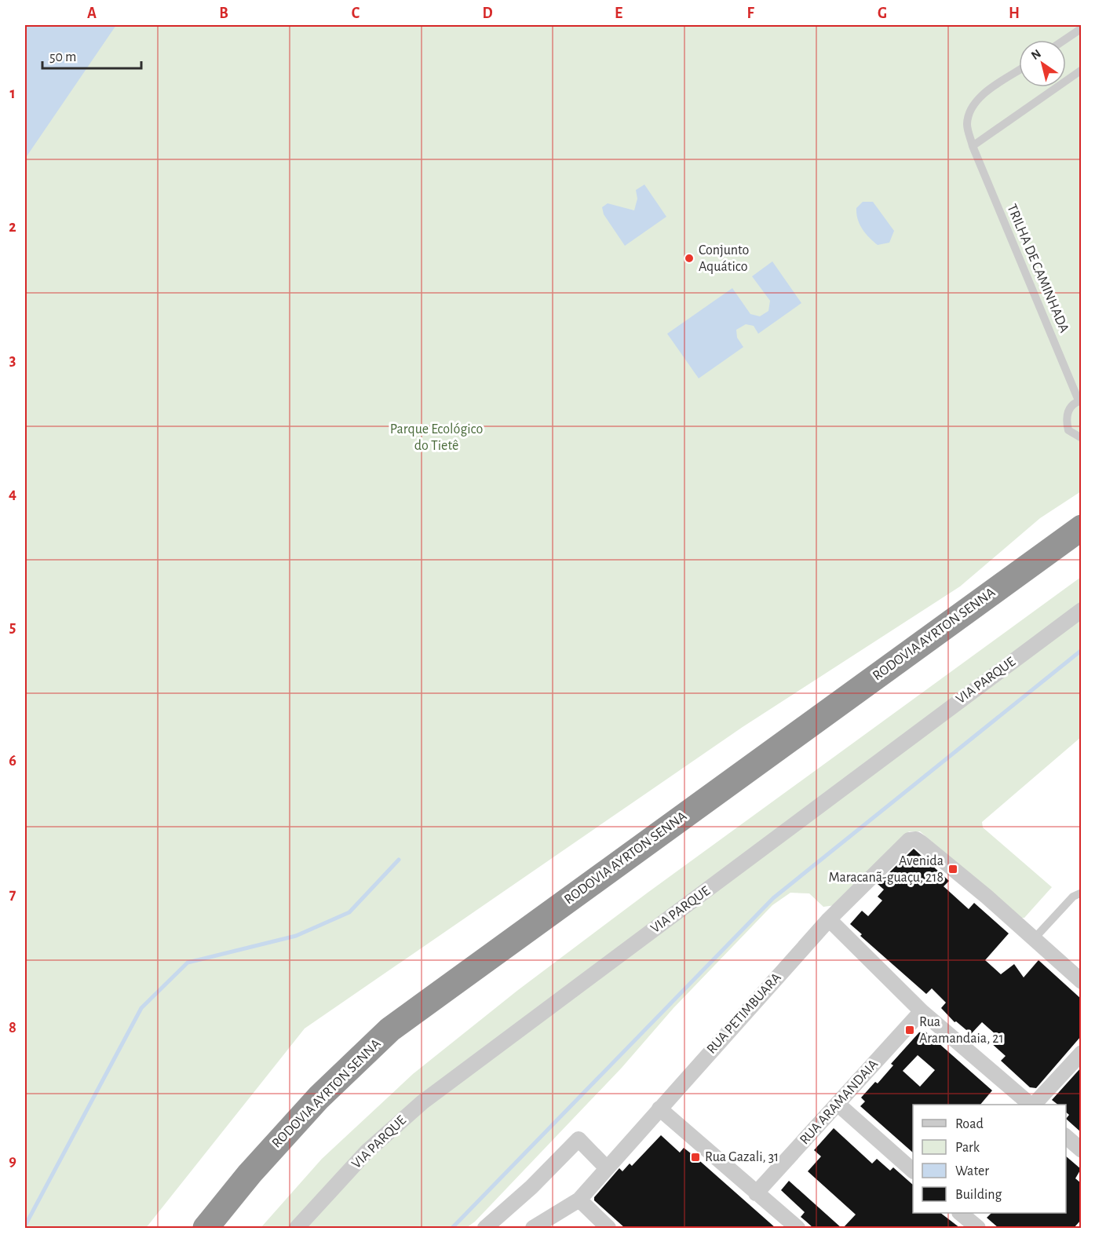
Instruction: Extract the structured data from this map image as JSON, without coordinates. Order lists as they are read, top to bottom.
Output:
{
  "streets": {
    "highway": ["RODOVIA AYRTON SENNA"],
    "street": ["VIA PARQUE", "RUA PETIMBUARA", "RUA ARAMANDAIA"],
    "lane": ["TRILHA DE CAMINHADA"]
  },
  "parks": ["Parque Ecológico do Tietê"],
  "places": {
    "other": ["Conjunto Aquático"],
    "transit": ["Avenida Maracanã-guaçu, 218", "Rua Aramandaia, 21", "Rua Gazali, 31"]
  },
  "legend": [
    "Road",
    "Park",
    "Water",
    "Building"
  ],
  "scale_bar": "50 m",
  "north": "top left",
  "grid": {
    "columns": [
      "A",
      "B",
      "C",
      "D",
      "E",
      "F",
      "G",
      "H"
    ],
    "rows": [
      "1",
      "2",
      "3",
      "4",
      "5",
      "6",
      "7",
      "8",
      "9"
    ]
  }
}
